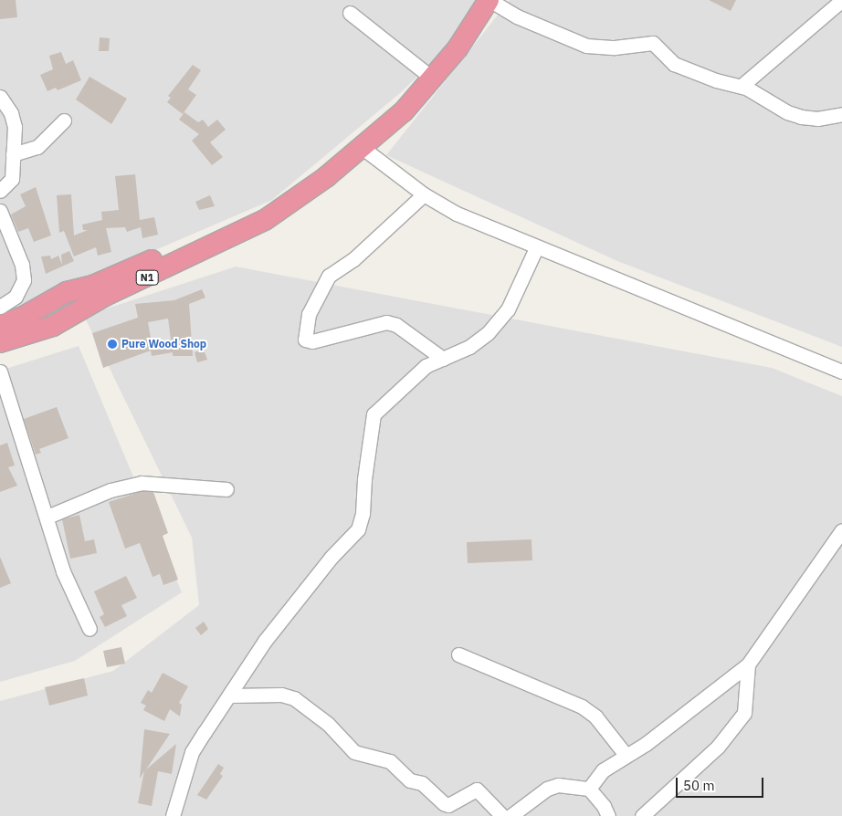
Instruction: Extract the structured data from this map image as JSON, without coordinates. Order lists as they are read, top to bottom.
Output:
{
  "streets": {
    "highway": ["N1"]
  },
  "places": ["Pure Wood Shop"],
  "scale_bar": "50 m"
}
